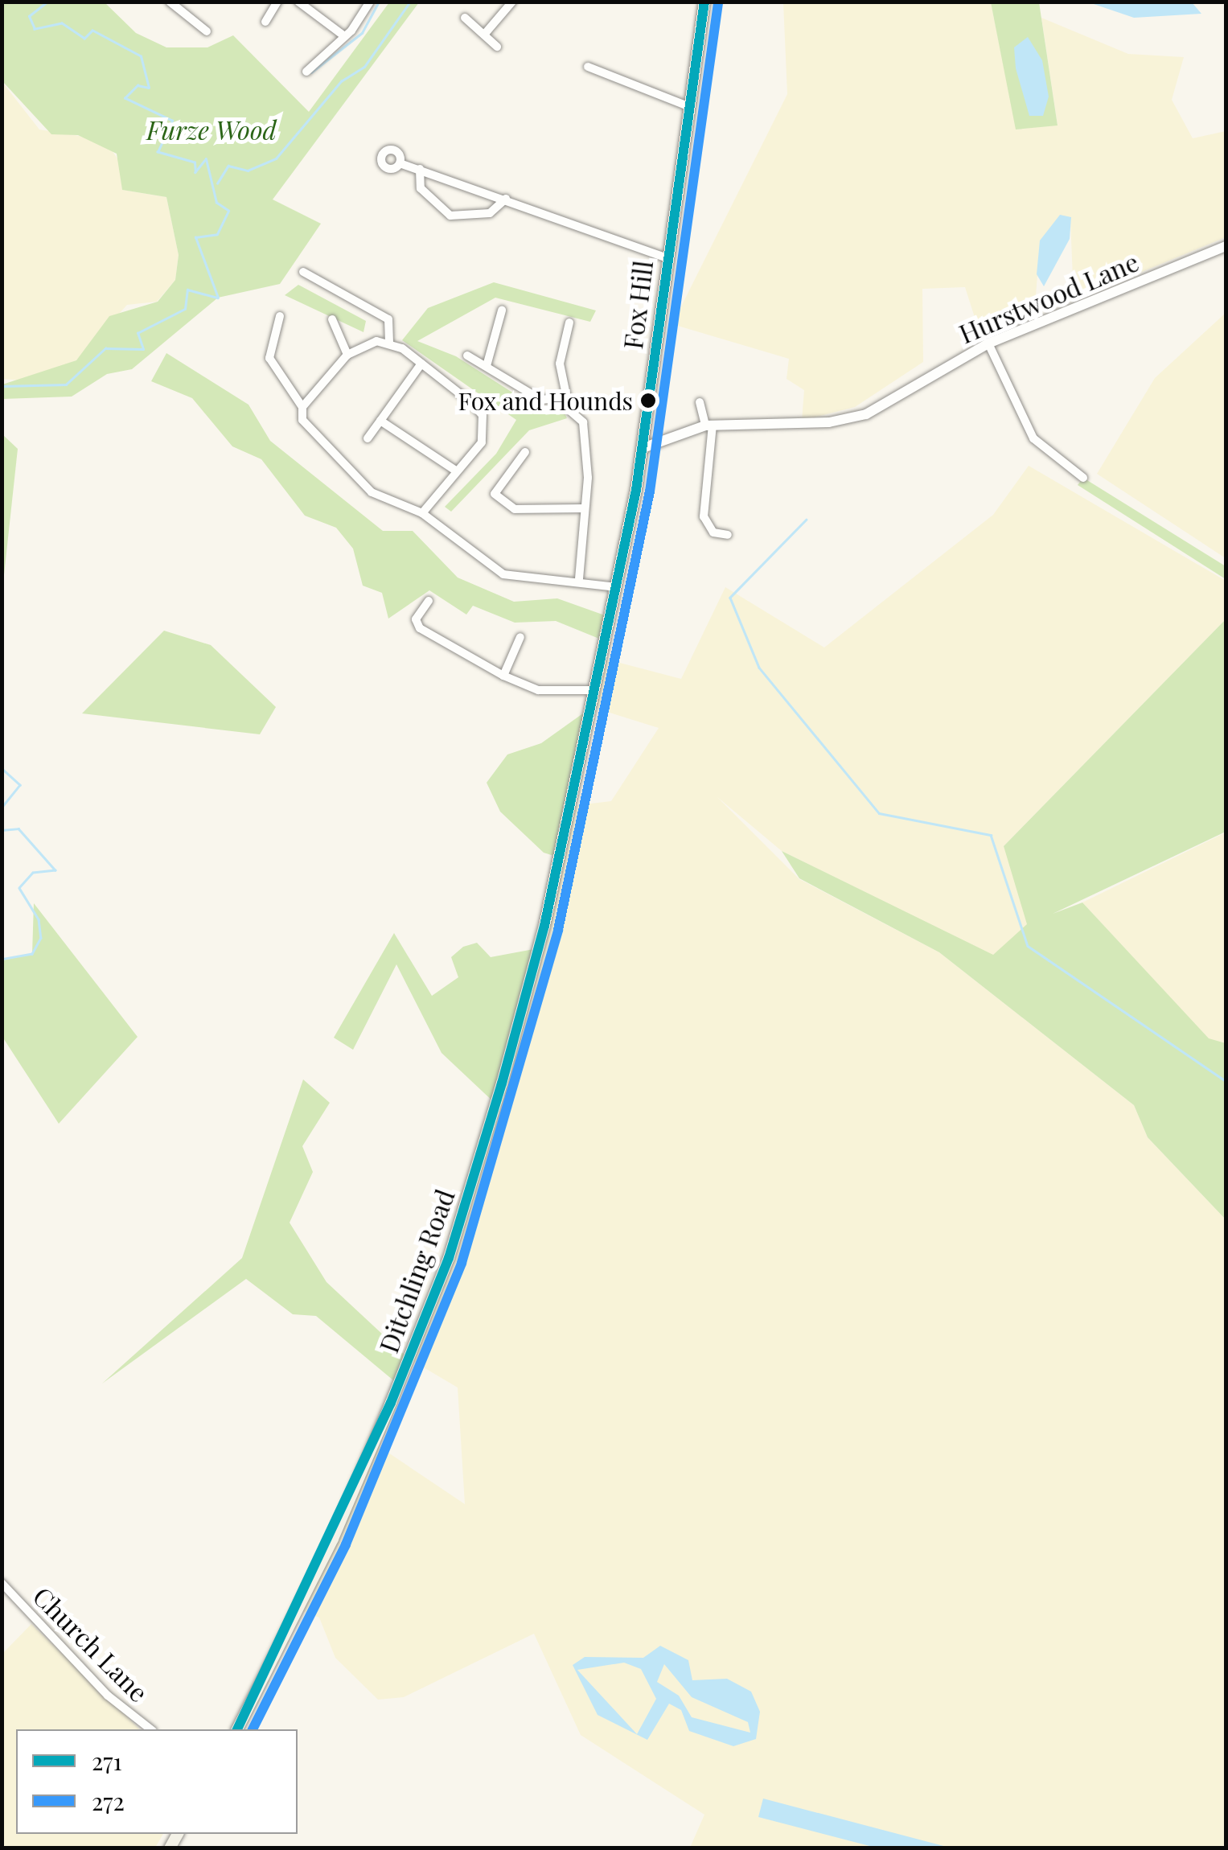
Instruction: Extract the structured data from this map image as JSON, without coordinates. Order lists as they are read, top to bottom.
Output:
{
  "streets": {
    "main road": ["Fox Hill", "Ditchling Road"],
    "street": ["Hurstwood Lane", "Church Lane"]
  },
  "crossings": [
    ["Hurstwood Lane", "Fox Hill"],
    ["Fox Hill", "Ditchling Road"]
  ],
  "parks": ["Furze Wood"],
  "places": ["Fox and Hounds"],
  "lines": ["transit line 271", "transit line 272"],
  "legend": ["271", "272"]
}
